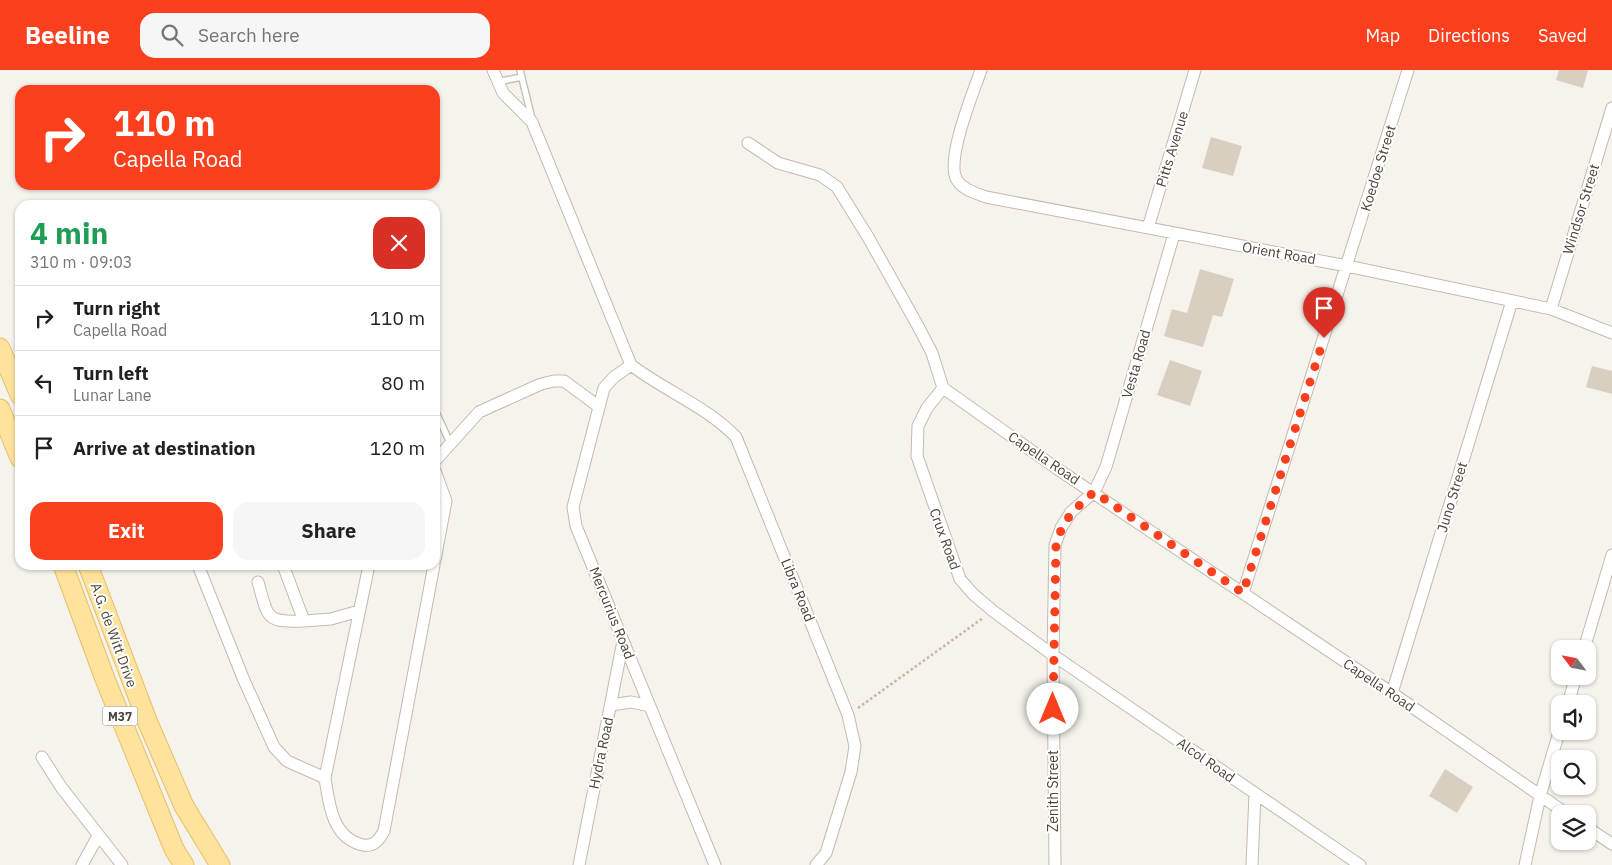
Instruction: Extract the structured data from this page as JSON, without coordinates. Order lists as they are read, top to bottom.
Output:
{
  "streets": {
    "main road": ["A.G. de Witt Drive", "M37"],
    "street": [
      "Pitts Avenue",
      "Koedoe Street",
      "Windsor Street",
      "Orient Road",
      "Vesta Road",
      "Capella Road",
      "Juno Street",
      "Crux Road",
      "Libra Road",
      "Mercurius Road",
      "Hydra Road",
      "Alcol Road",
      "Zenith Street"
    ]
  },
  "crossings": [
    ["Pitts Avenue", "Orient Road"],
    ["Koedoe Street", "Orient Road"],
    ["Koedoe Street", "Capella Road"],
    ["Windsor Street", "Orient Road"],
    ["Orient Road", "Vesta Road"],
    ["Orient Road", "Juno Street"],
    ["Vesta Road", "Capella Road"],
    ["Vesta Road", "Zenith Street"],
    ["Capella Road", "Juno Street"],
    ["Capella Road", "Crux Road"],
    ["Capella Road", "Zenith Street"],
    ["Crux Road", "Alcol Road"],
    ["Crux Road", "Zenith Street"],
    ["Libra Road", "Mercurius Road"],
    ["Mercurius Road", "Hydra Road"],
    ["Alcol Road", "Zenith Street"]
  ],
  "north": "top left",
  "page": {
    "header": "Beeline",
    "search": "Search here",
    "nav": ["Map", "Directions", "Saved"],
    "turn": ["110 m", "Capella Road"],
    "heading": ["4 min", "310 m · 09:03"],
    "list": [
      {
        "name": "Turn right",
        "note": "Capella Road",
        "value": "110 m"
      },
      {
        "name": "Turn left",
        "note": "Lunar Lane",
        "value": "80 m"
      },
      {
        "name": "Arrive at destination",
        "value": "120 m"
      }
    ],
    "buttons": ["Exit", "Share"]
  }
}
